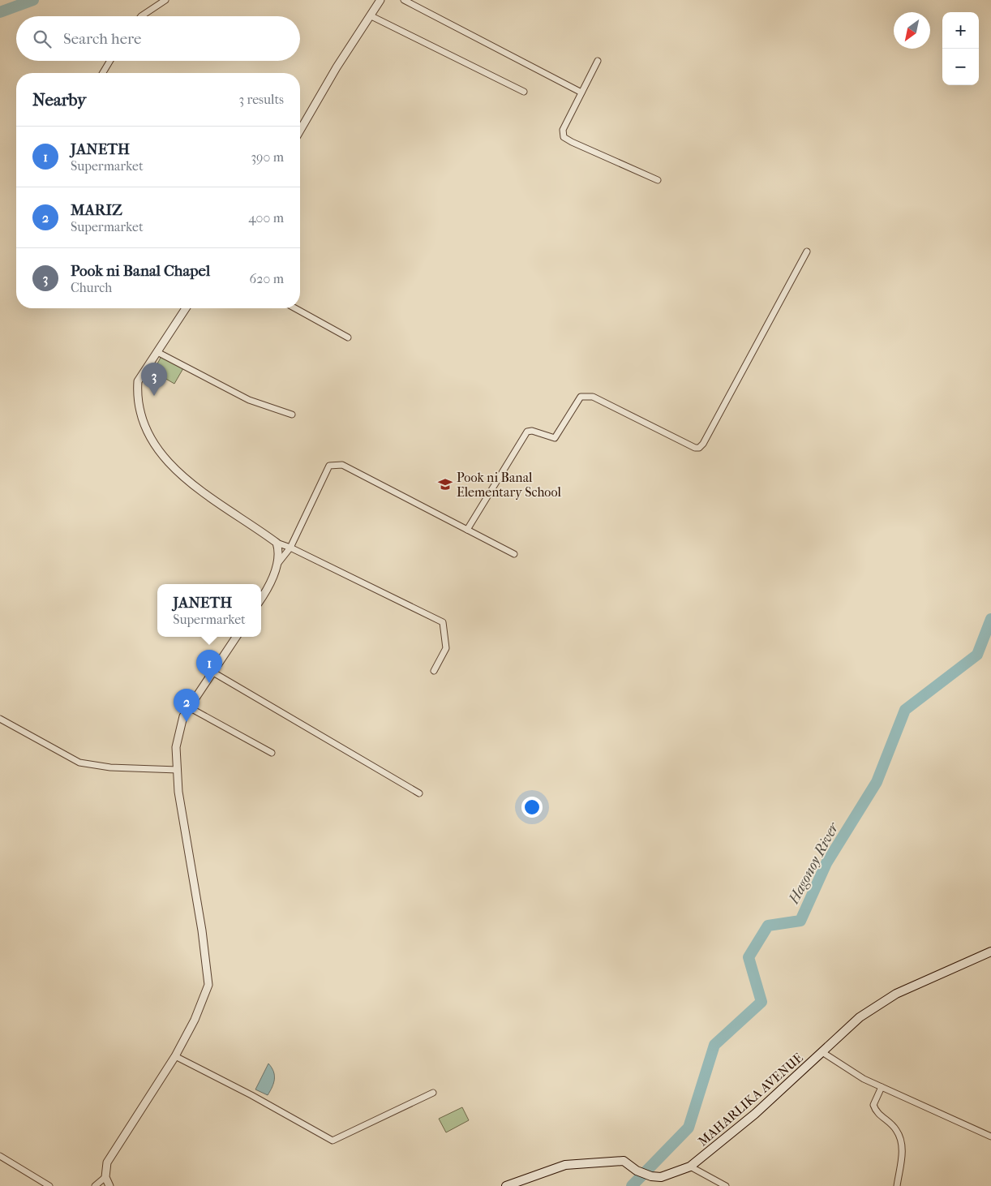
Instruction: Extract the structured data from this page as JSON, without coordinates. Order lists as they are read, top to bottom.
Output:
{
  "streets": {
    "main road": ["MAHARLIKA AVENUE"]
  },
  "water": ["Hagonoy River"],
  "places": {
    "school or university": ["Pook ni Banal Elementary School"]
  },
  "north": "bottom left",
  "page": {
    "map_buttons": ["+", "−"],
    "search": "Search here",
    "heading": ["Nearby", "3 results"],
    "list": [
      {
        "mark": "1",
        "name": "JANETH",
        "note": "Supermarket",
        "value": "390 m"
      },
      {
        "mark": "2",
        "name": "MARIZ",
        "note": "Supermarket",
        "value": "400 m"
      },
      {
        "mark": "3",
        "name": "Pook ni Banal Chapel",
        "note": "Church",
        "value": "620 m"
      }
    ],
    "pins": ["3", "1", "2"],
    "popup": ["JANETH", "Supermarket"]
  }
}
